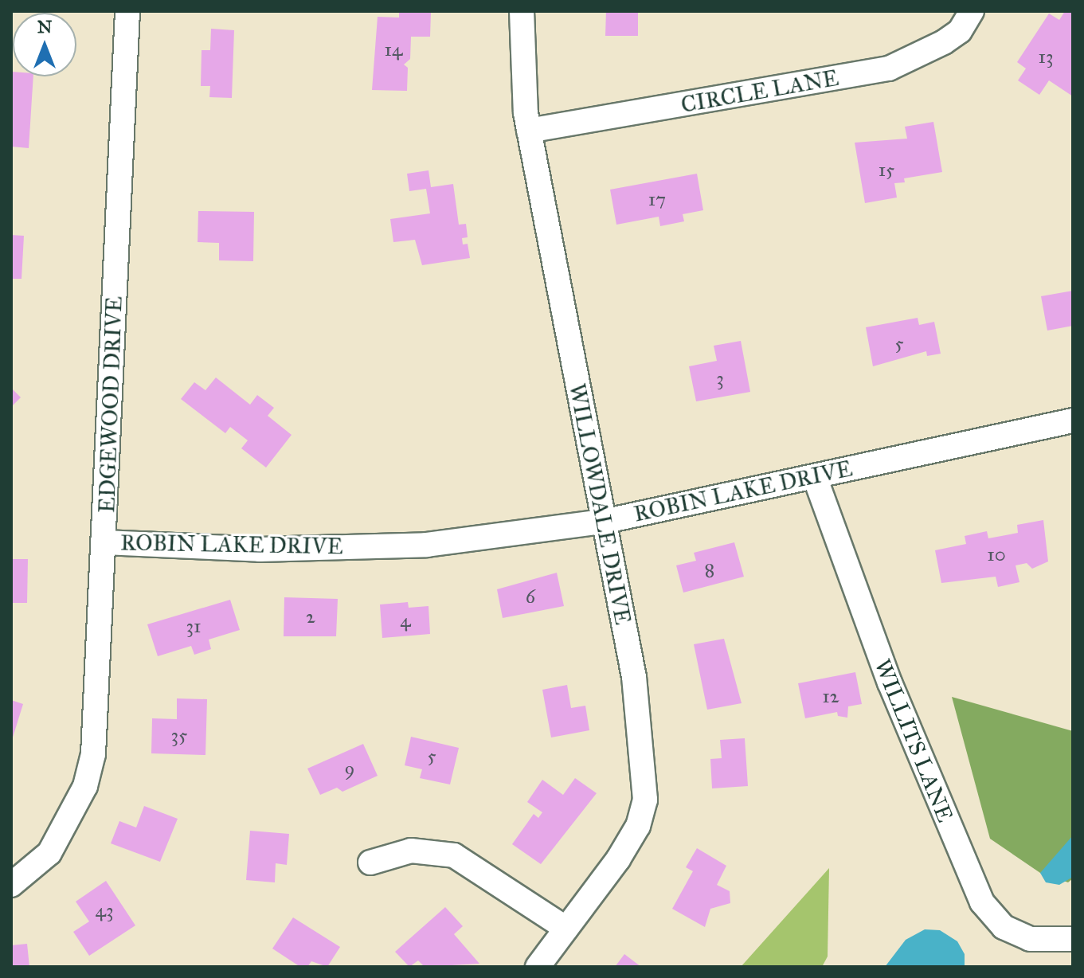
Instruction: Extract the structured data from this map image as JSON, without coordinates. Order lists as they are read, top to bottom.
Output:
{
  "streets": {
    "street": [
      "CIRCLE LANE",
      "EDGEWOOD DRIVE",
      "ROBIN LAKE DRIVE",
      "WILLOWDALE DRIVE",
      "WILLITS LANE"
    ]
  },
  "crossings": [
    ["CIRCLE LANE", "WILLOWDALE DRIVE"],
    ["EDGEWOOD DRIVE", "ROBIN LAKE DRIVE"],
    ["ROBIN LAKE DRIVE", "WILLOWDALE DRIVE"],
    ["ROBIN LAKE DRIVE", "WILLITS LANE"]
  ],
  "house_numbers": [
    "14",
    "13",
    "15",
    "17",
    "5",
    "3",
    "10",
    "8",
    "6",
    "2",
    "4",
    "31",
    "12",
    "35",
    "5",
    "9",
    "43"
  ],
  "north": "top"
}
